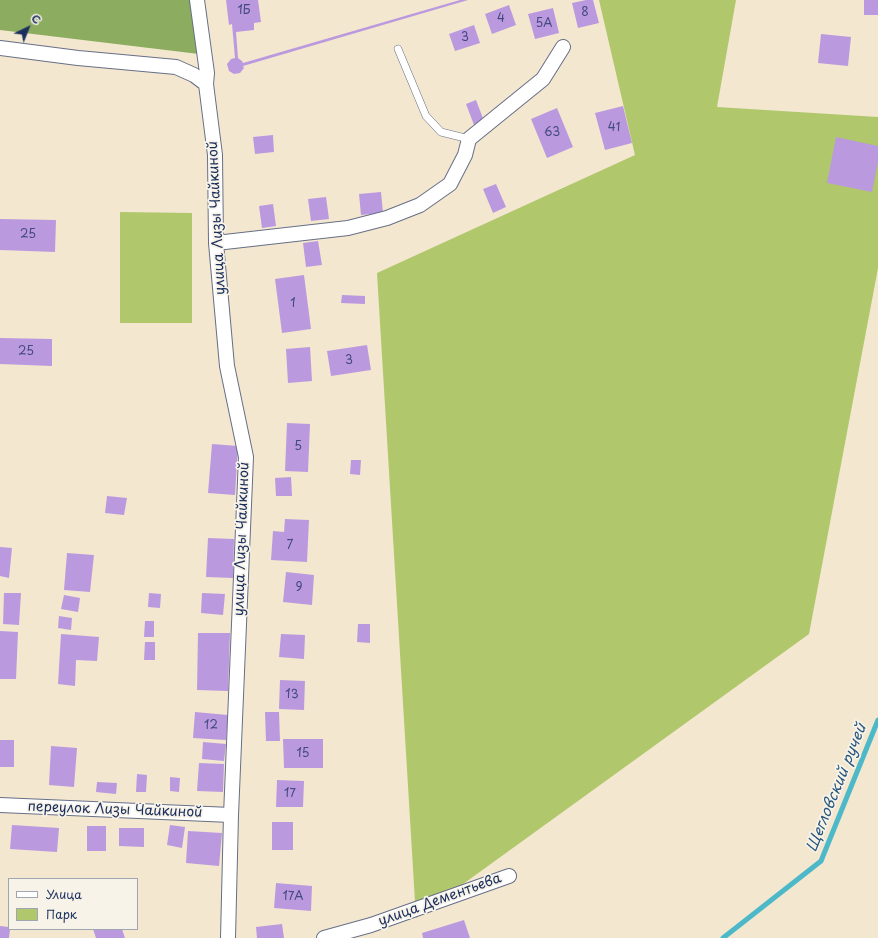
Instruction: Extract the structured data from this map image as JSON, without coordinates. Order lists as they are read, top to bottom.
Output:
{
  "streets": {
    "street": ["улица Лизы Чайкиной", "переулок Лизы Чайкиной", "улица Дементьева"]
  },
  "crossings": [
    ["улица Лизы Чайкиной", "переулок Лизы Чайкиной"]
  ],
  "water": ["Щегловский ручей"],
  "house_numbers": [
    "1Б",
    "8",
    "4",
    "5А",
    "3",
    "41",
    "63",
    "25",
    "1",
    "25",
    "3",
    "5",
    "7",
    "9",
    "13",
    "12",
    "15",
    "17",
    "17А"
  ],
  "legend": ["Улица", "Парк"],
  "north": "top right"
}
